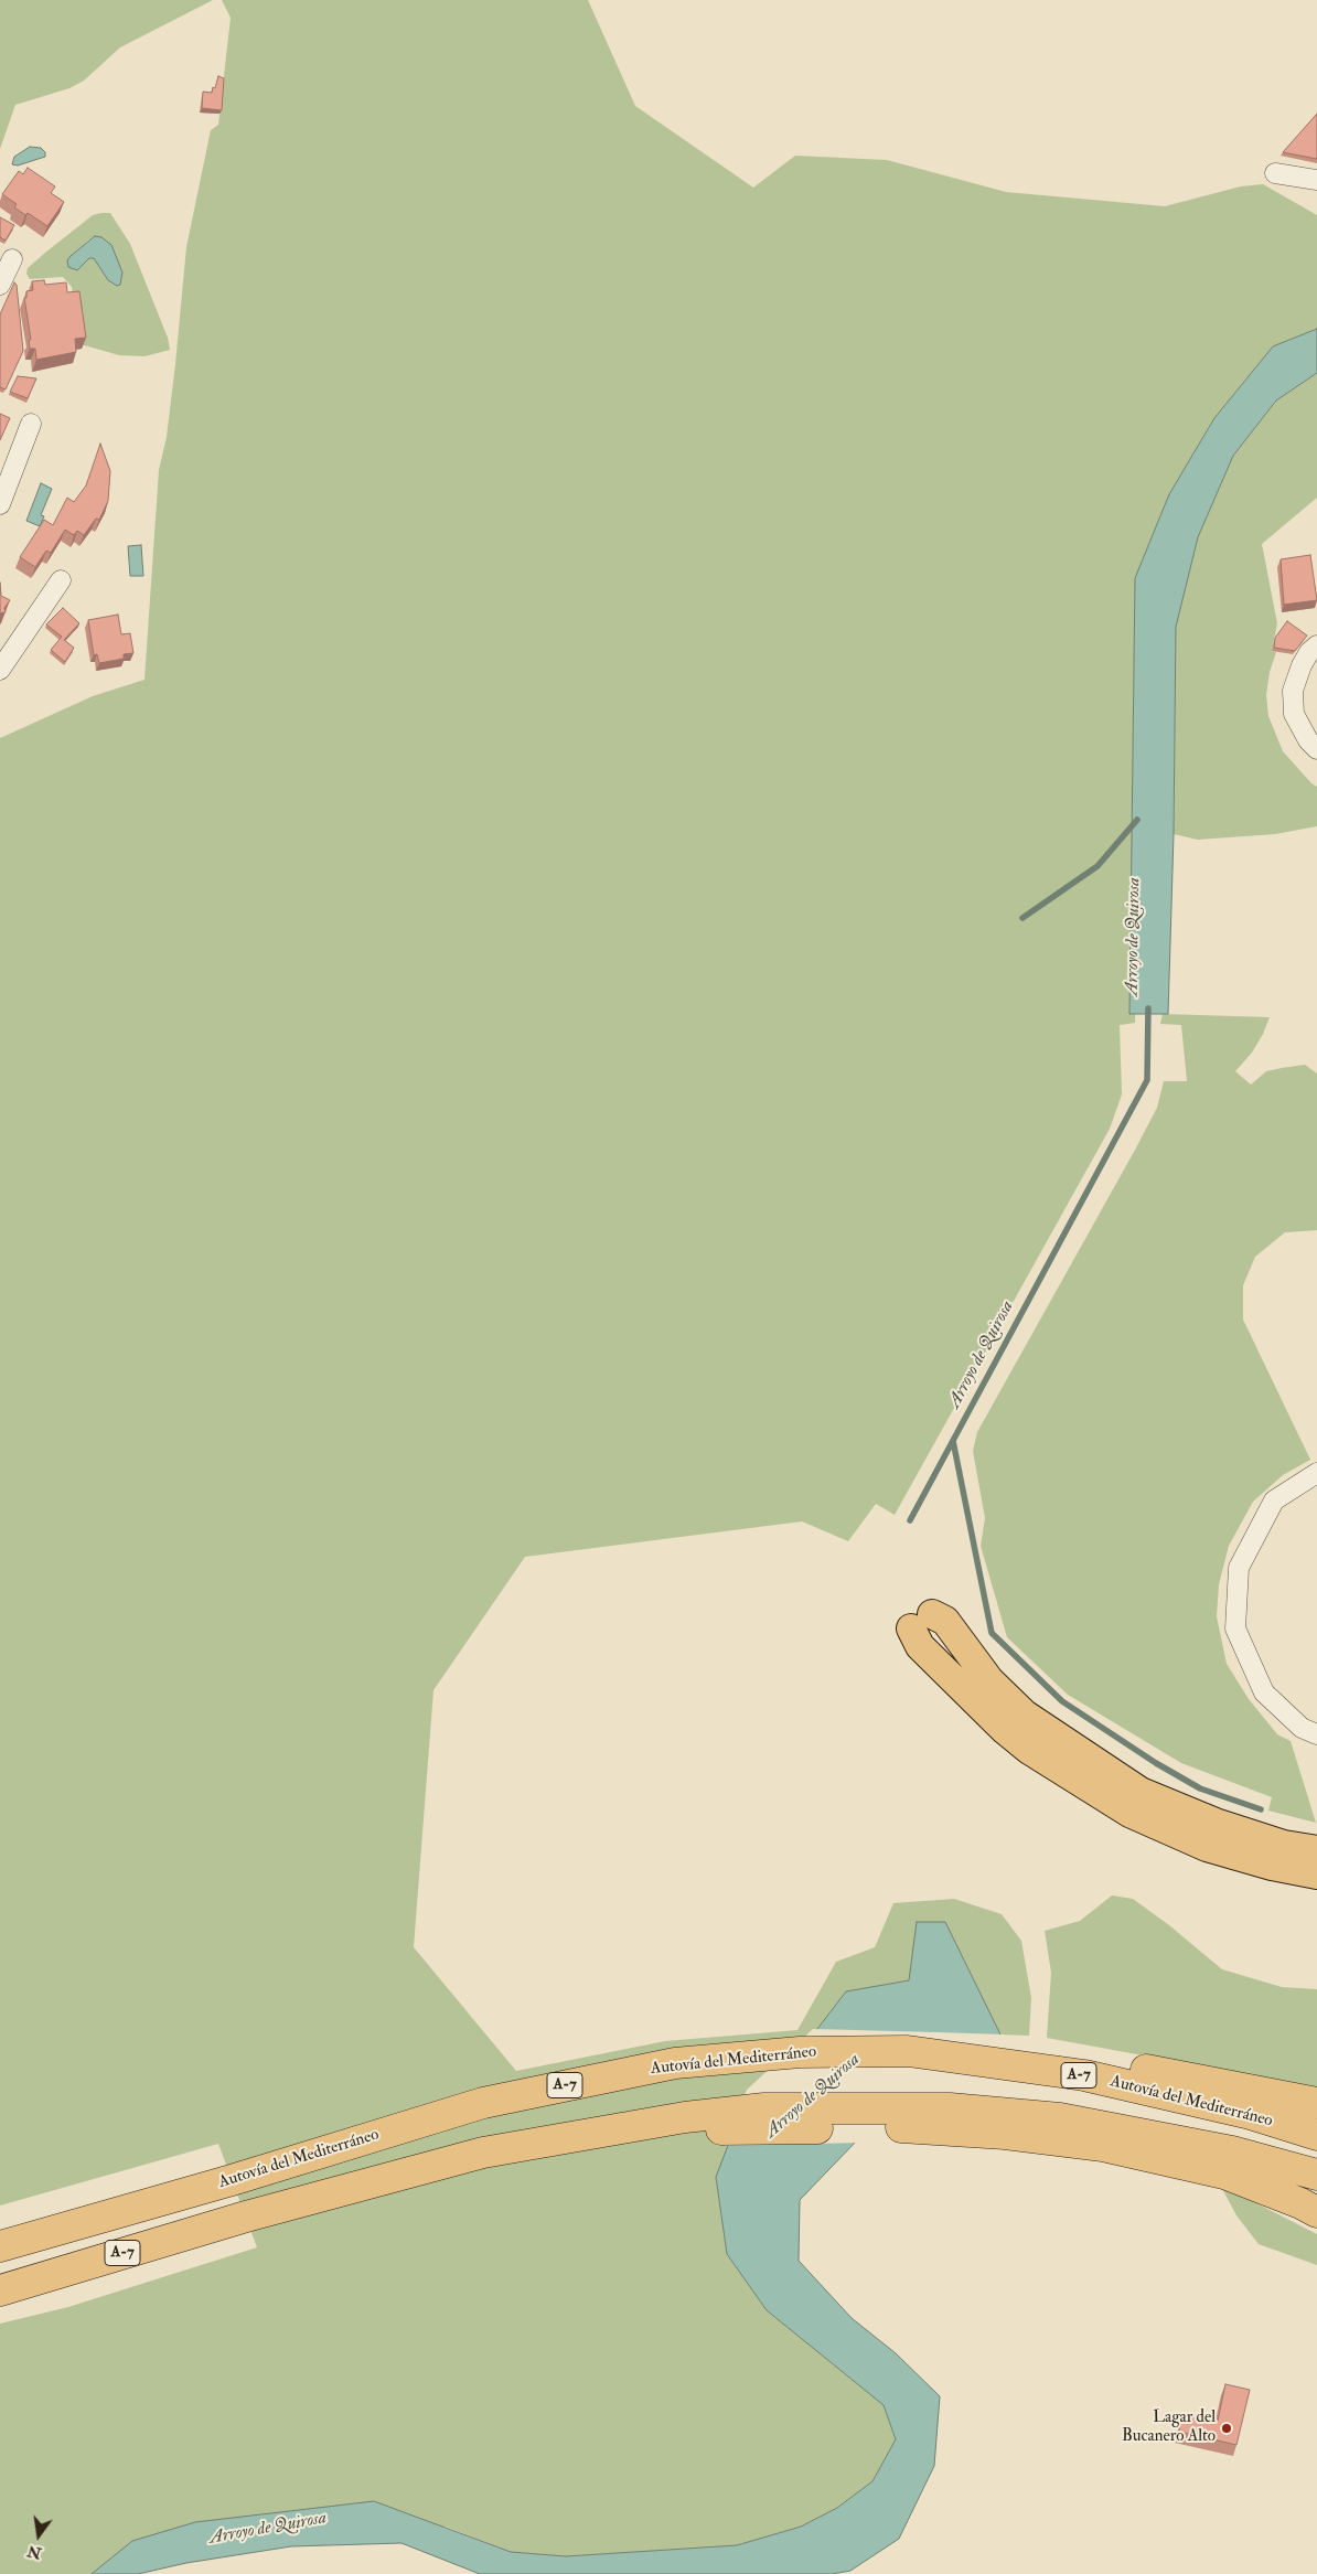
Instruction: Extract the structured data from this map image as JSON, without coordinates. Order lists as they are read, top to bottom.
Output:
{
  "streets": {
    "highway": ["Autovía del Mediterráneo", "A-7"]
  },
  "water": ["Arroyo de Quirosa"],
  "places": ["Lagar del Bucanero Alto"],
  "north": "bottom"
}
